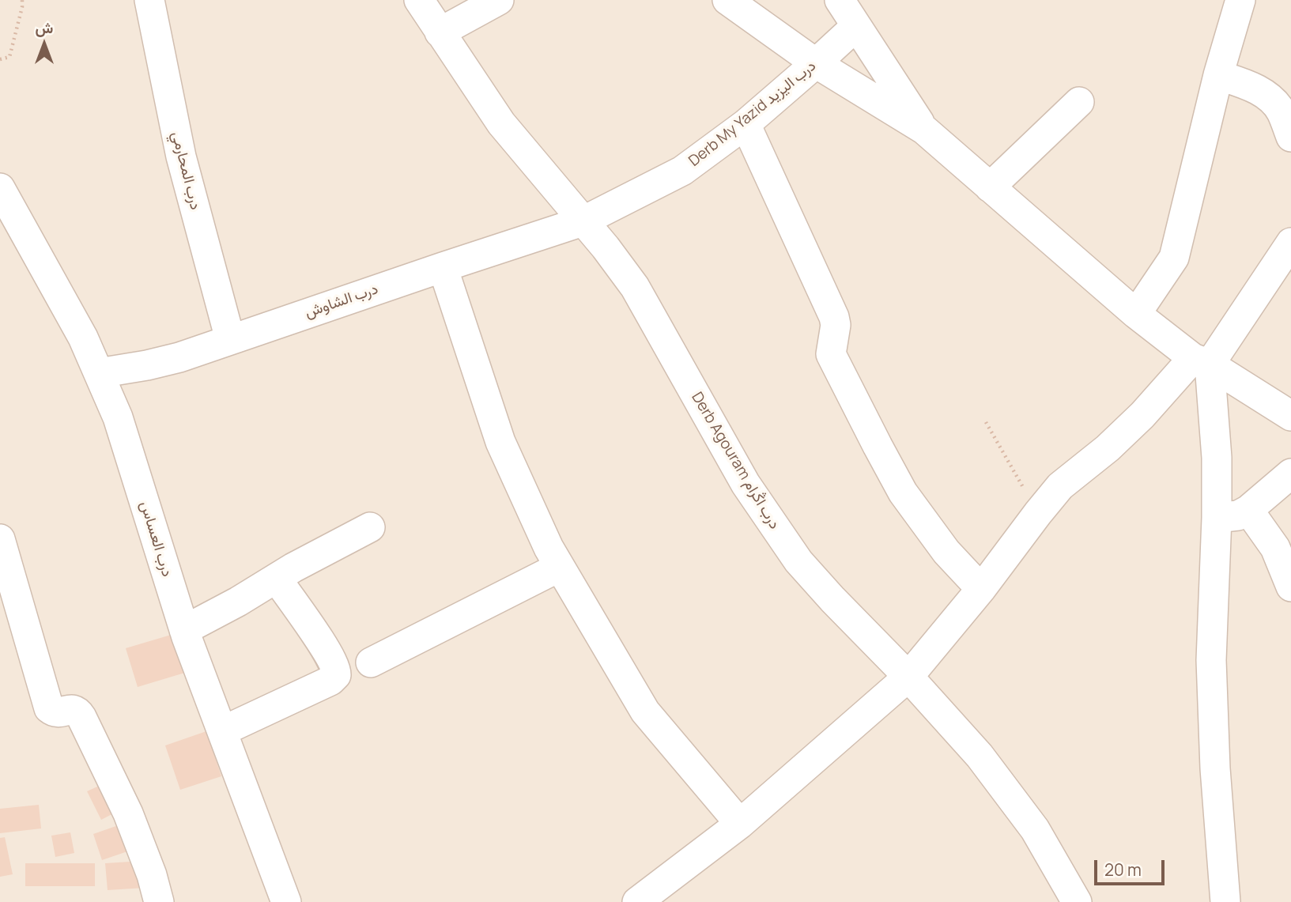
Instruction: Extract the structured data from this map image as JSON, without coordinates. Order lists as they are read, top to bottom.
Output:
{
  "streets": {
    "street": [
      "Derb My Yazid درب اليزيد",
      "درب المحارمي",
      "درب الشاوش",
      "Derb Agouram درب اڭرام",
      "درب العساس"
    ]
  },
  "crossings": [
    ["Derb My Yazid درب اليزيد", "درب الشاوش"],
    ["Derb My Yazid درب اليزيد", "Derb Agouram درب اڭرام"],
    ["درب المحارمي", "درب الشاوش"],
    ["درب الشاوش", "Derb Agouram درب اڭرام"],
    ["درب الشاوش", "درب العساس"]
  ],
  "scale_bar": "20 m",
  "north": "top"
}
